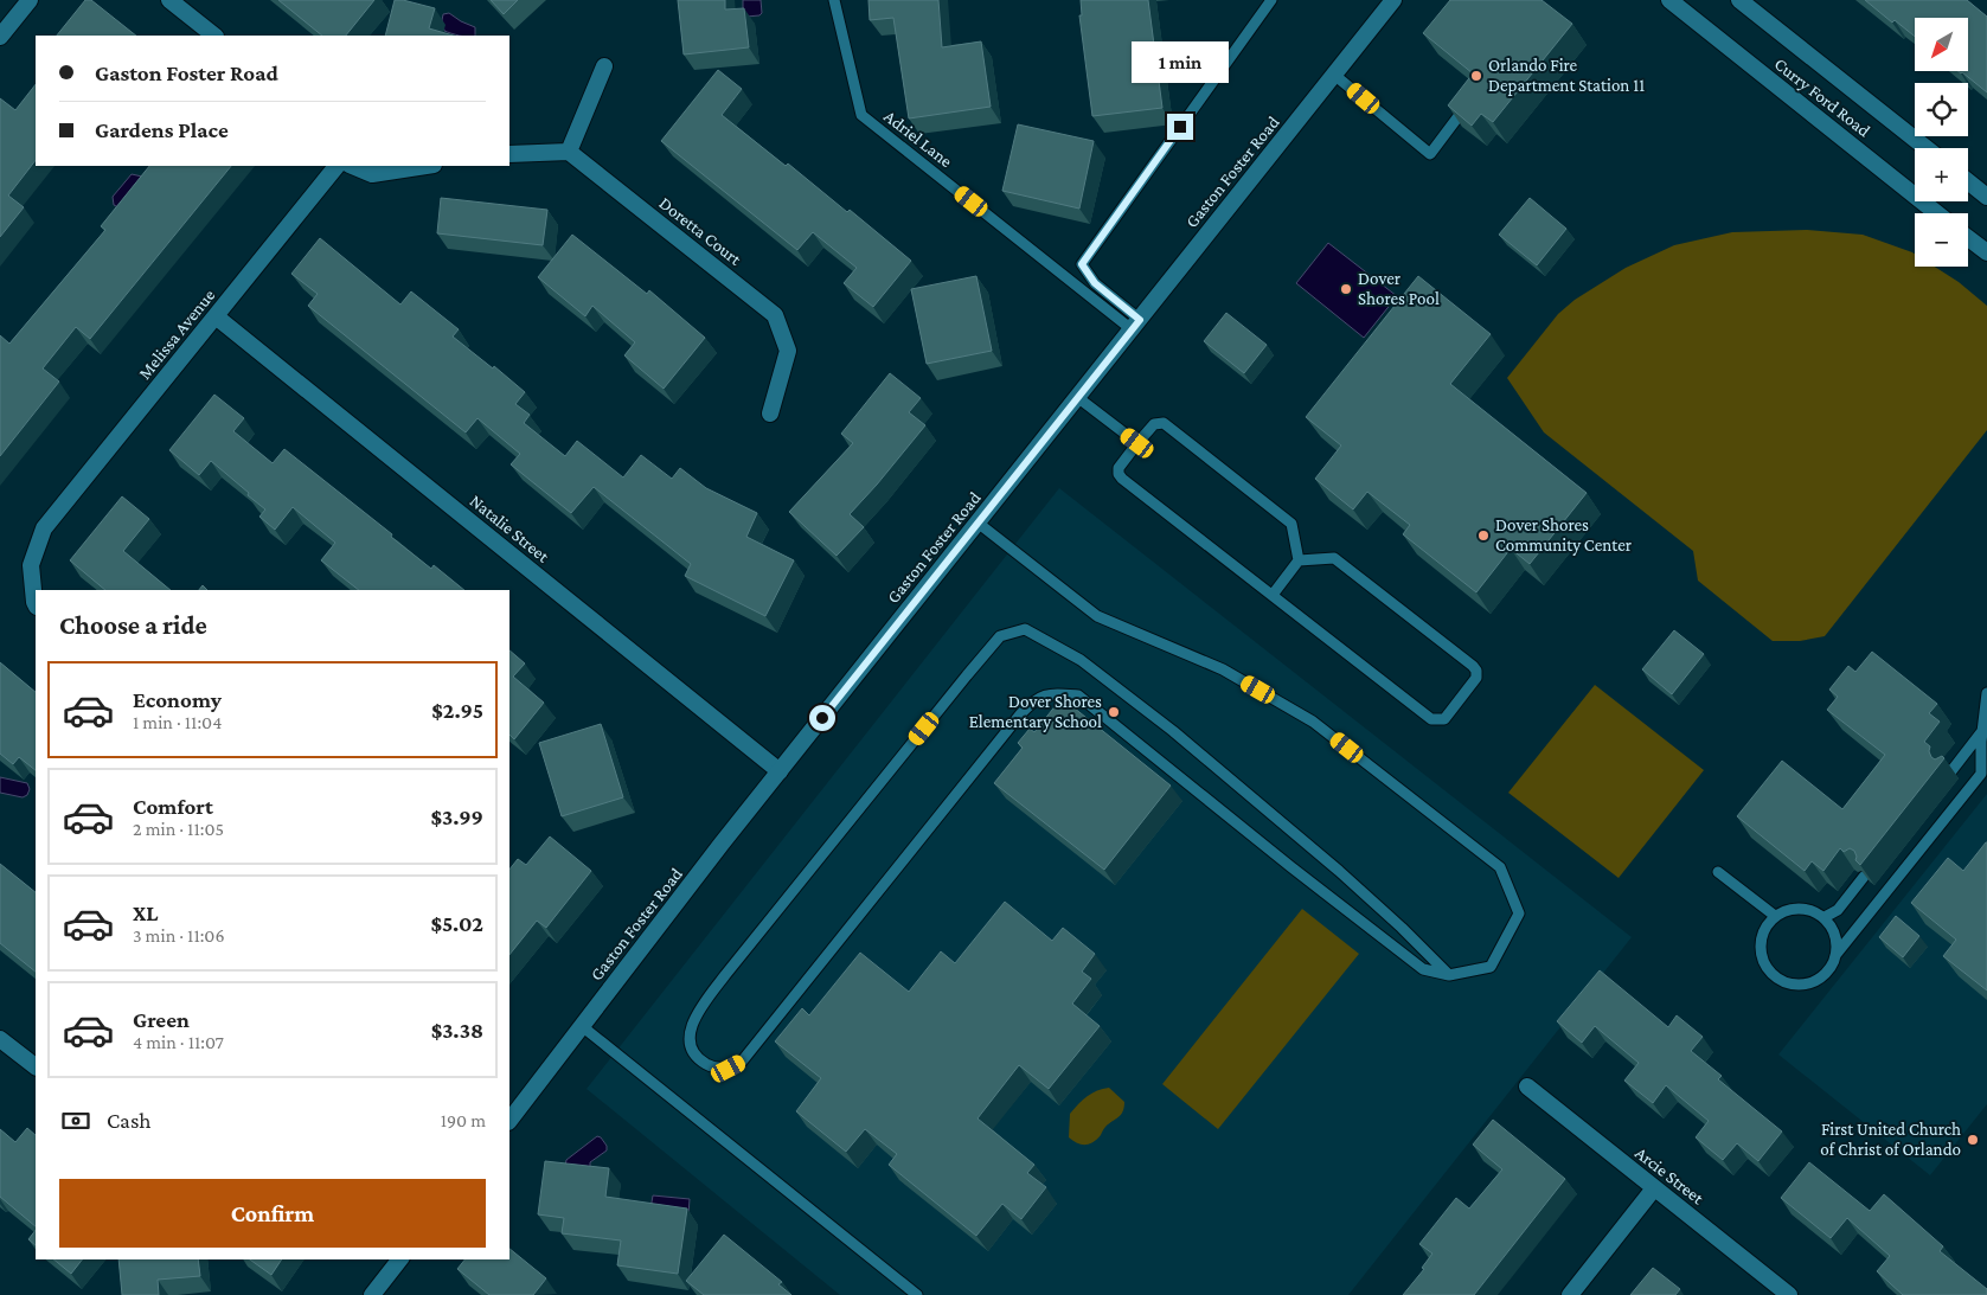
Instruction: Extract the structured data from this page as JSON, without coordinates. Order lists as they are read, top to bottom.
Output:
{
  "streets": {
    "street": [
      "Curry Ford Road",
      "Gaston Foster Road",
      "Doretta Court",
      "Melissa Avenue",
      "Natalie Street",
      "Arcie Street"
    ],
    "lane": ["Adriel Lane"]
  },
  "crossings": [
    ["Adriel Lane", "Gaston Foster Road"],
    ["Gaston Foster Road", "Natalie Street"],
    ["Melissa Avenue", "Natalie Street"]
  ],
  "places": [
    "Orlando Fire Department Station 11",
    "Dover Shores Pool",
    "Dover Shores Community Center",
    "Dover Shores Elementary School",
    "First United Church of Christ of Orlando"
  ],
  "north": "bottom left",
  "page": {
    "map_buttons": ["+", "−"],
    "banner": ["Gaston Foster Road", "Gardens Place"],
    "bubble": "1 min",
    "heading": "Choose a ride",
    "list": [
      {
        "name": "Economy",
        "note": "1 min · 11:04",
        "value": "$2.95"
      },
      {
        "name": "Comfort",
        "note": "2 min · 11:05",
        "value": "$3.99"
      },
      {
        "name": "XL",
        "note": "3 min · 11:06",
        "value": "$5.02"
      },
      {
        "name": "Green",
        "note": "4 min · 11:07",
        "value": "$3.38"
      }
    ],
    "pay": ["Cash", "190 m"],
    "buttons": "Confirm"
  }
}
